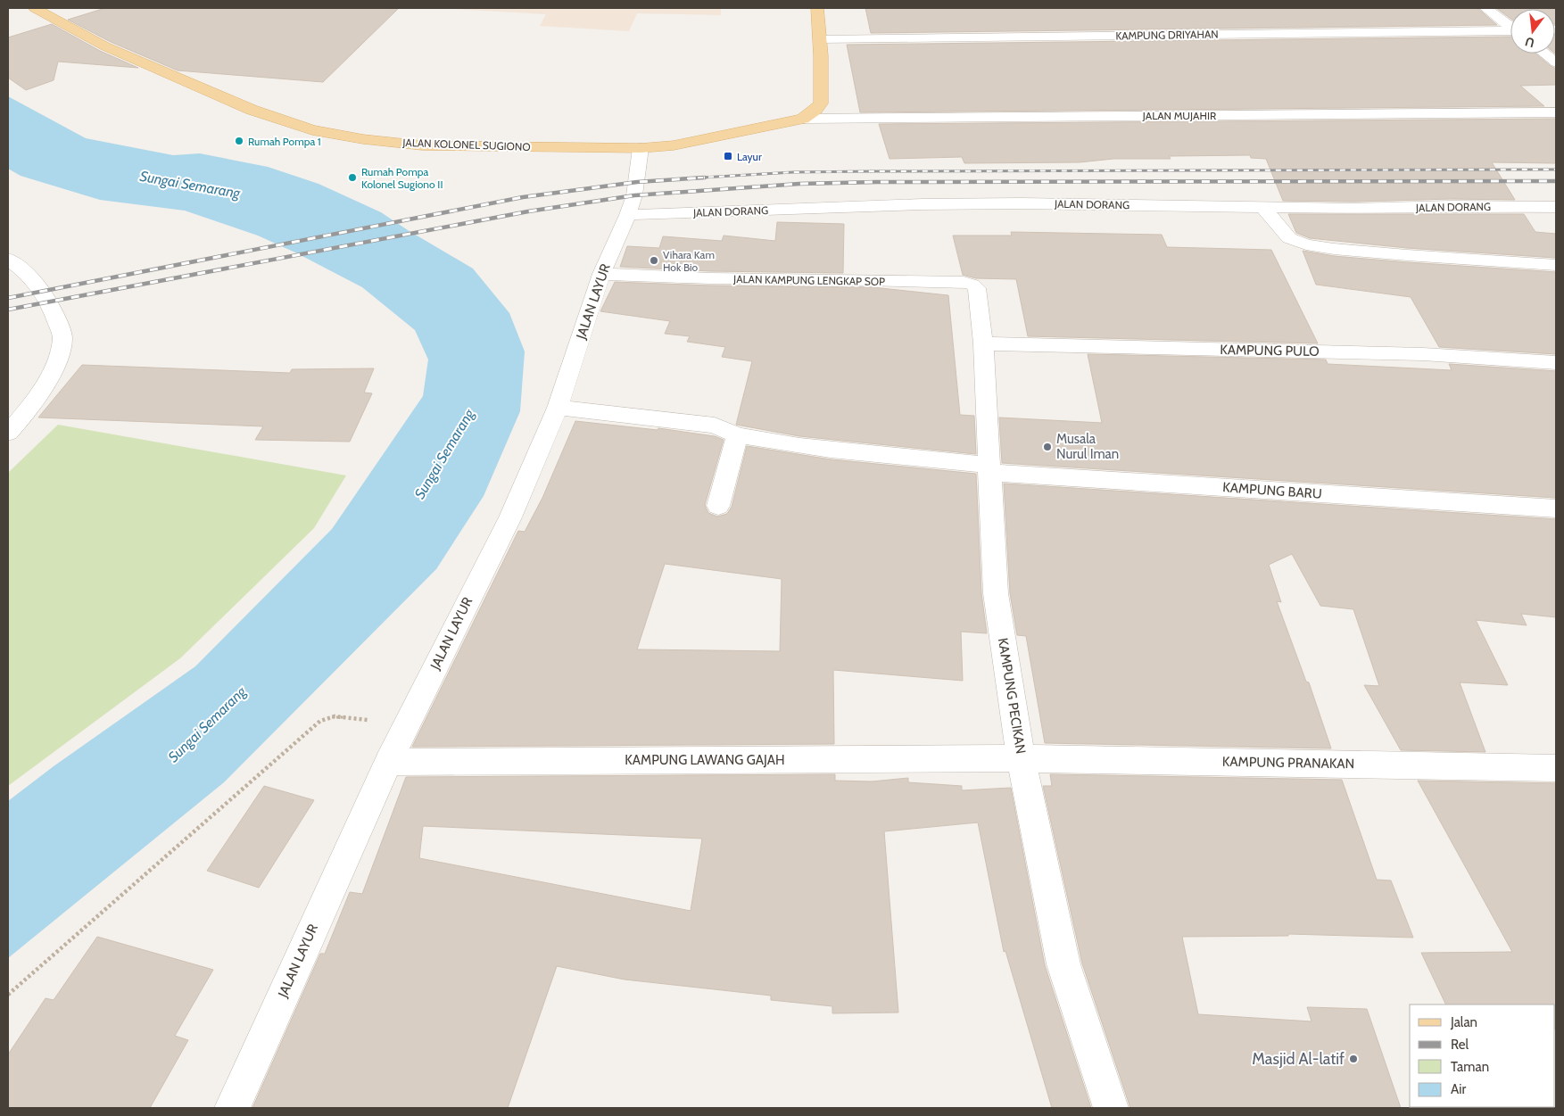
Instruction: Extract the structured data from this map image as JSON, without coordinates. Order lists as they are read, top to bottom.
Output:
{
  "streets": {
    "main road": ["JALAN KOLONEL SUGIONO"],
    "street": [
      "KAMPUNG DRIYAHAN",
      "JALAN MUJAHIR",
      "JALAN DORANG",
      "JALAN KAMPUNG LENGKAP SOP",
      "JALAN LAYUR",
      "KAMPUNG PULO",
      "KAMPUNG BARU",
      "KAMPUNG PECIKAN",
      "KAMPUNG LAWANG GAJAH",
      "KAMPUNG PRANAKAN"
    ]
  },
  "crossings": [
    ["KAMPUNG DRIYAHAN", "JALAN KOLONEL SUGIONO"],
    ["JALAN MUJAHIR", "JALAN KOLONEL SUGIONO"],
    ["JALAN KOLONEL SUGIONO", "JALAN LAYUR"],
    ["JALAN DORANG", "JALAN LAYUR"],
    ["JALAN KAMPUNG LENGKAP SOP", "JALAN LAYUR"],
    ["JALAN KAMPUNG LENGKAP SOP", "KAMPUNG PECIKAN"],
    ["JALAN LAYUR", "KAMPUNG BARU"],
    ["JALAN LAYUR", "KAMPUNG LAWANG GAJAH"],
    ["KAMPUNG PULO", "KAMPUNG PECIKAN"],
    ["KAMPUNG BARU", "KAMPUNG PECIKAN"],
    ["KAMPUNG PECIKAN", "KAMPUNG LAWANG GAJAH"],
    ["KAMPUNG PECIKAN", "KAMPUNG PRANAKAN"],
    ["KAMPUNG LAWANG GAJAH", "KAMPUNG PRANAKAN"]
  ],
  "water": ["Sungai Semarang"],
  "places": {
    "other": [
      "Rumah Pompa 1",
      "Rumah Pompa Kolonel Sugiono II",
      "Vihara Kam Hok Bio",
      "Musala Nurul Iman",
      "Masjid Al-latif"
    ],
    "transit": ["Layur"]
  },
  "legend": [
    "Jalan",
    "Rel",
    "Taman",
    "Air"
  ],
  "north": "bottom"
}
